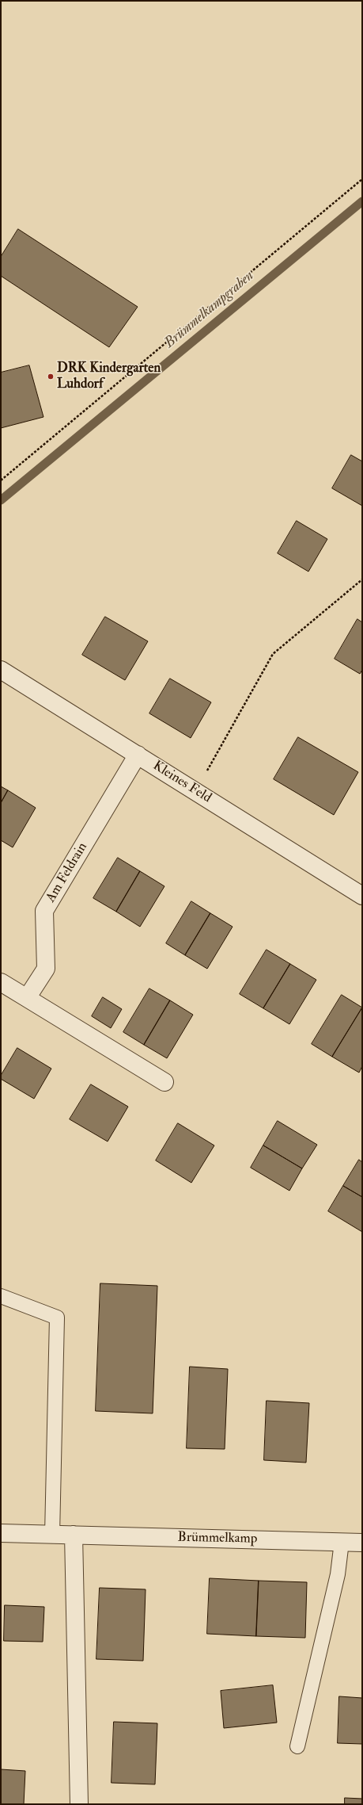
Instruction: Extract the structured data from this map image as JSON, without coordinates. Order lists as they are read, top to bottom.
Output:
{
  "streets": {
    "street": ["Kleines Feld", "Am Feldrain", "Brümmelkamp"]
  },
  "crossings": [
    ["Kleines Feld", "Am Feldrain"]
  ],
  "water": ["Brümmelkampgraben"],
  "places": ["DRK Kindergarten Luhdorf"]
}
